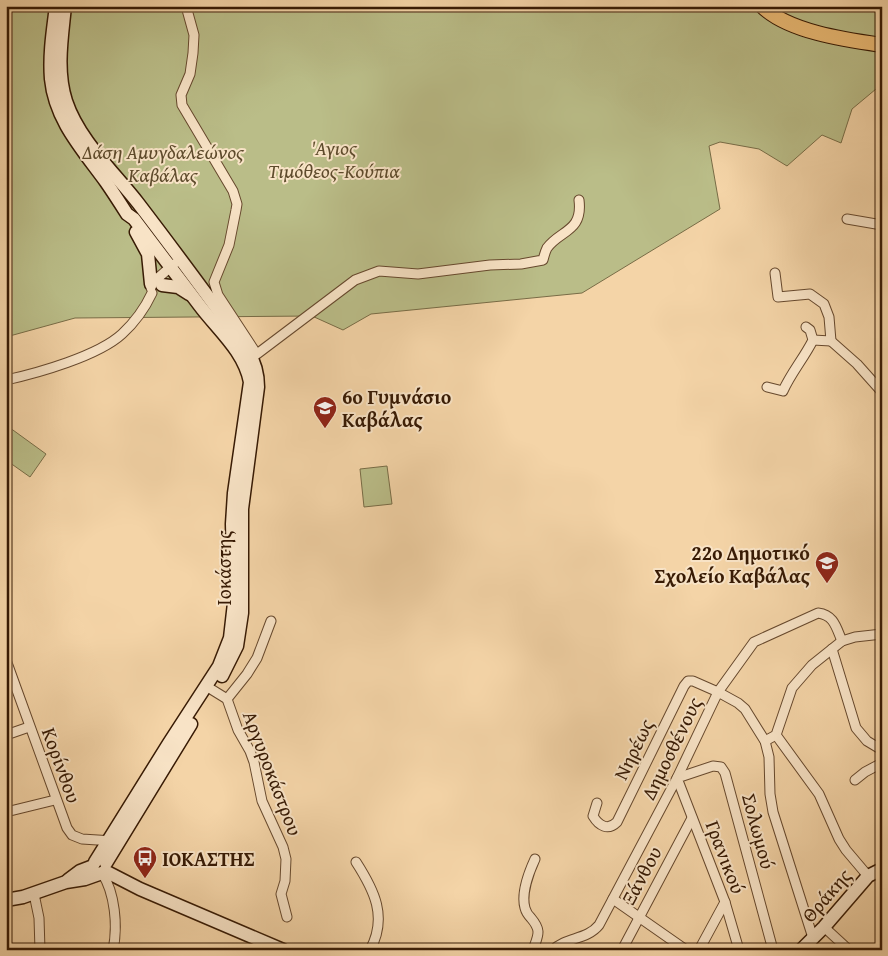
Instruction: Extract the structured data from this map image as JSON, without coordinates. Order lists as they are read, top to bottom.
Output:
{
  "streets": {
    "street": [
      "Ιοκάστης",
      "Δημοσθένους",
      "Νηρέως",
      "Κορίνθου",
      "Αργυροκάστρου",
      "Σολωμού",
      "Γρανικού",
      "Ξάνθου",
      "Θράκης"
    ]
  },
  "crossings": [
    ["Ιοκάστης", "Κορίνθου"],
    ["Ιοκάστης", "Αργυροκάστρου"],
    ["Δημοσθένους", "Νηρέως"],
    ["Δημοσθένους", "Σολωμού"],
    ["Δημοσθένους", "Γρανικού"],
    ["Σολωμού", "Γρανικού"],
    ["Γρανικού", "Ξάνθου"]
  ],
  "parks": ["'Αγιος Τιμόθεος-Κούπια", "Δάση Αμυγδαλεώνος Καβάλας"],
  "places": {
    "school or university": ["6ο Γυμνάσιο Καβάλας", "22ο Δημοτικό Σχολείο Καβάλας"],
    "bus stop": ["ΙΟΚΑΣΤΗΣ"]
  }
}
